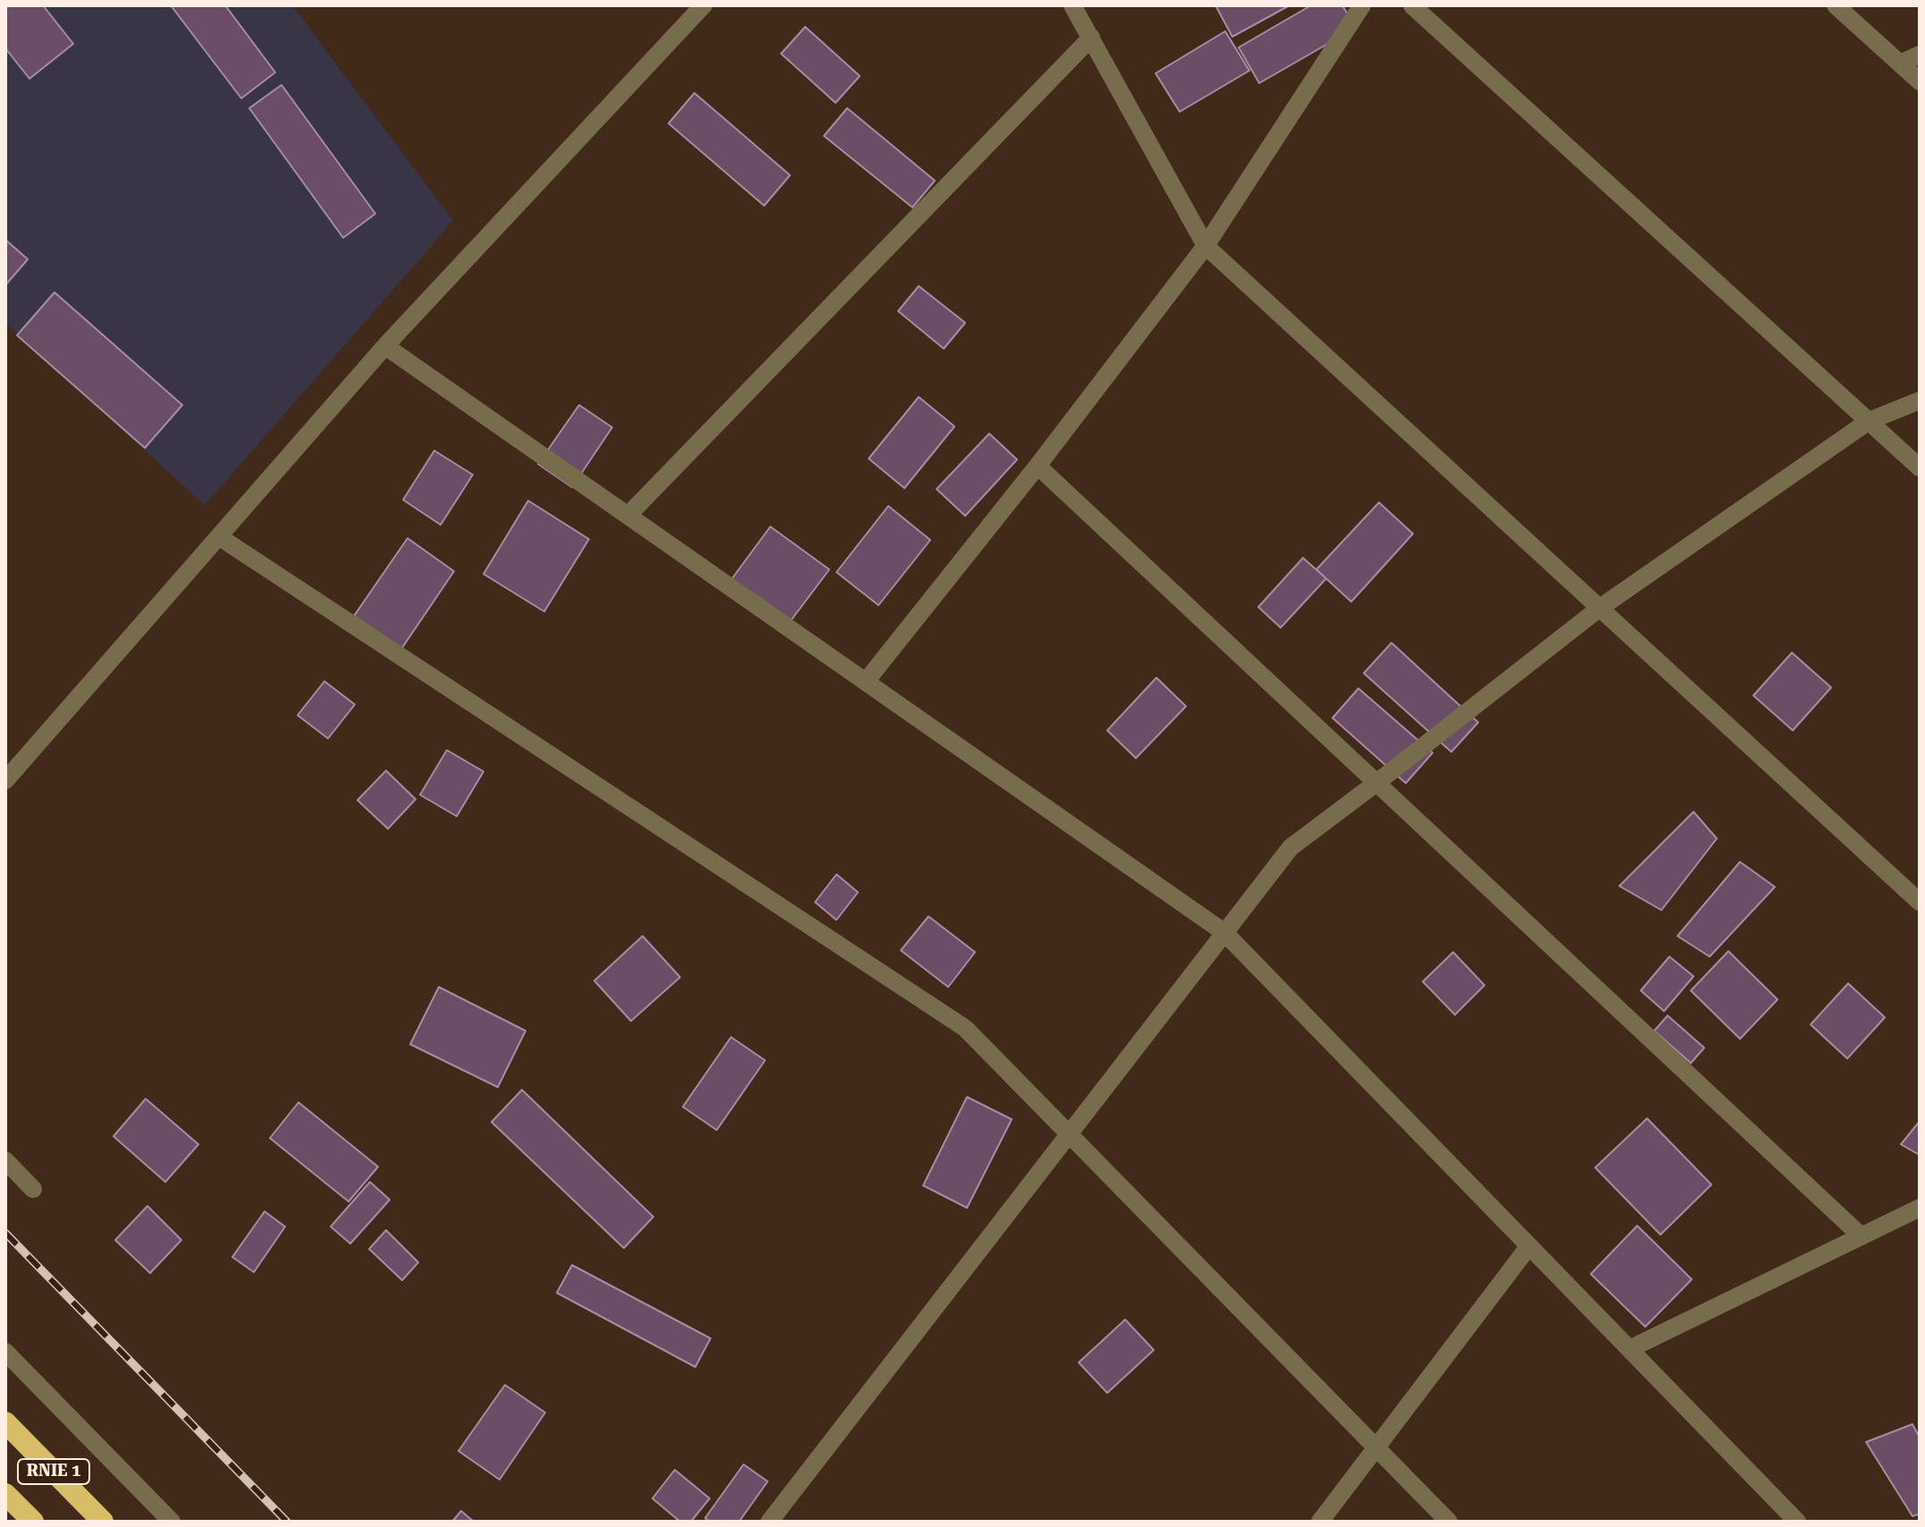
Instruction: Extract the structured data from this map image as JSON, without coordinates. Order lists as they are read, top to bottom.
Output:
{
  "streets": {
    "highway": ["RNIE 1"]
  }
}
